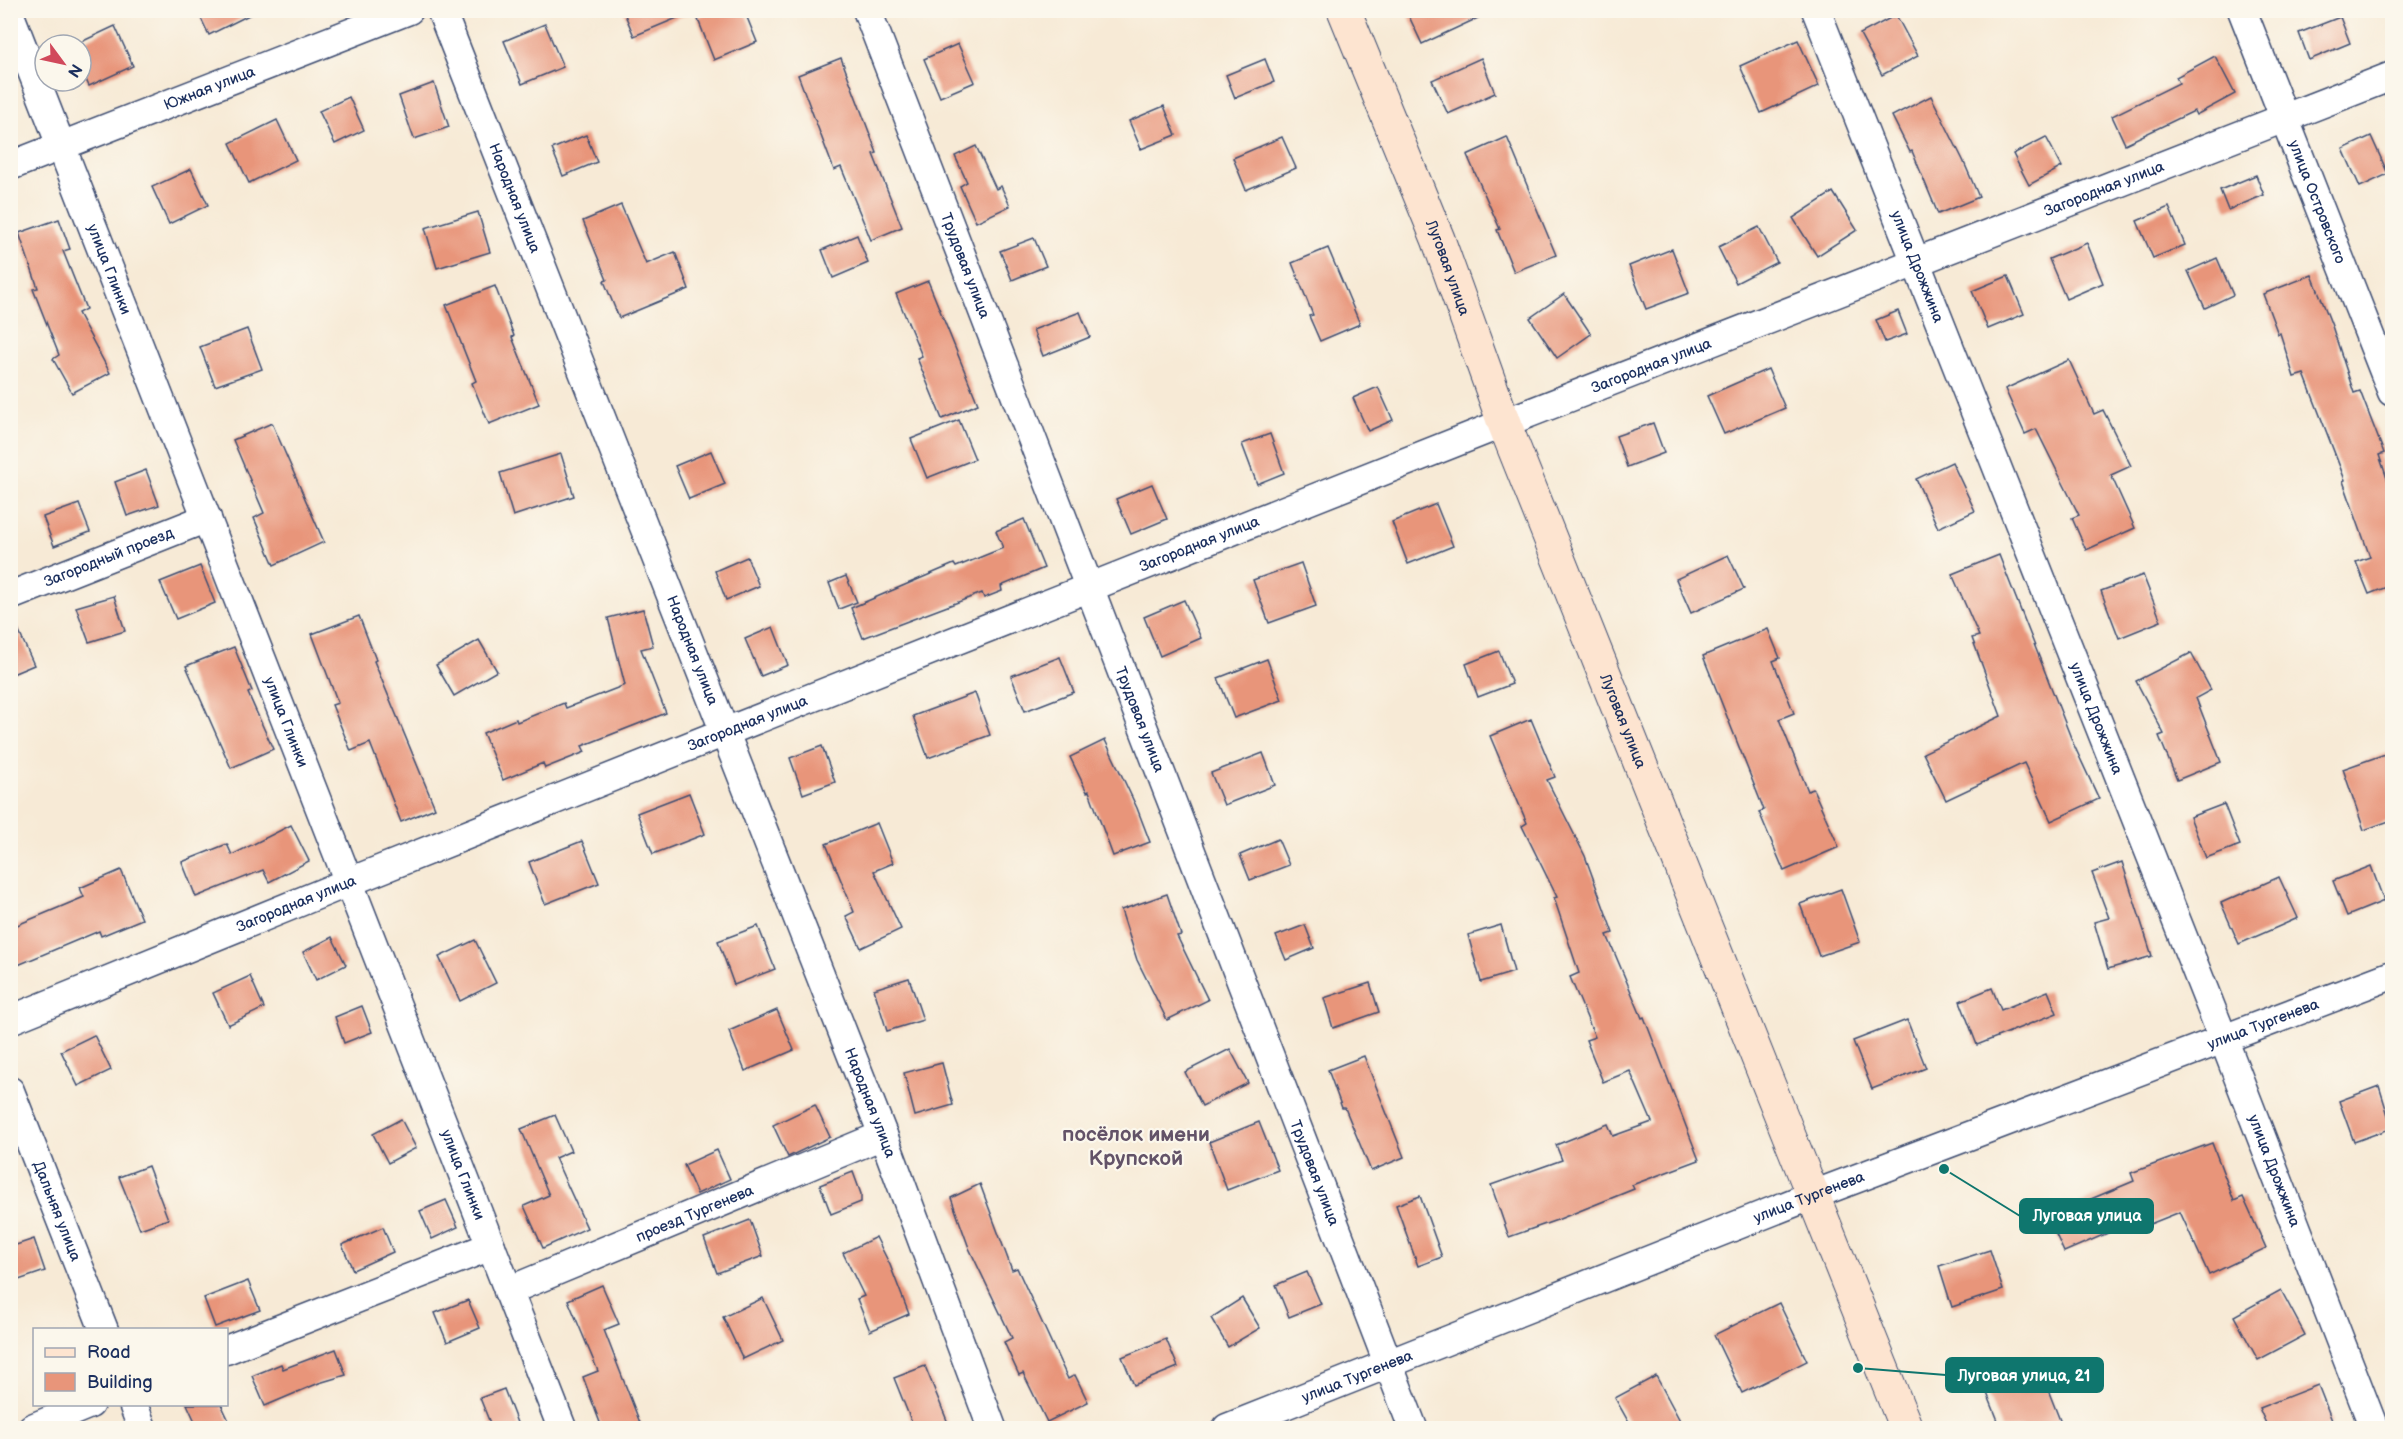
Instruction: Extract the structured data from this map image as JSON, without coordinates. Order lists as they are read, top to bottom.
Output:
{
  "streets": {
    "street": [
      "Южная улица",
      "Загородная улица",
      "Народная улица",
      "улица Островского",
      "Трудовая улица",
      "Луговая улица",
      "улица Дрожжина",
      "улица Глинки",
      "Загородный проезд",
      "улица Тургенева",
      "Дальняя улица",
      "проезд Тургенева"
    ]
  },
  "crossings": [
    ["Южная улица", "улица Глинки"],
    ["Загородная улица", "Народная улица"],
    ["Загородная улица", "улица Островского"],
    ["Загородная улица", "Трудовая улица"],
    ["Загородная улица", "Луговая улица"],
    ["Загородная улица", "улица Дрожжина"],
    ["Загородная улица", "улица Глинки"],
    ["Народная улица", "проезд Тургенева"],
    ["Трудовая улица", "улица Тургенева"],
    ["Луговая улица", "улица Тургенева"],
    ["улица Дрожжина", "улица Тургенева"],
    ["улица Глинки", "Загородный проезд"],
    ["улица Глинки", "проезд Тургенева"]
  ],
  "districts": ["посёлок имени Крупской"],
  "places": ["Луговая улица", "Луговая улица, 21"],
  "legend": ["Road", "Building"],
  "north": "bottom right"
}
